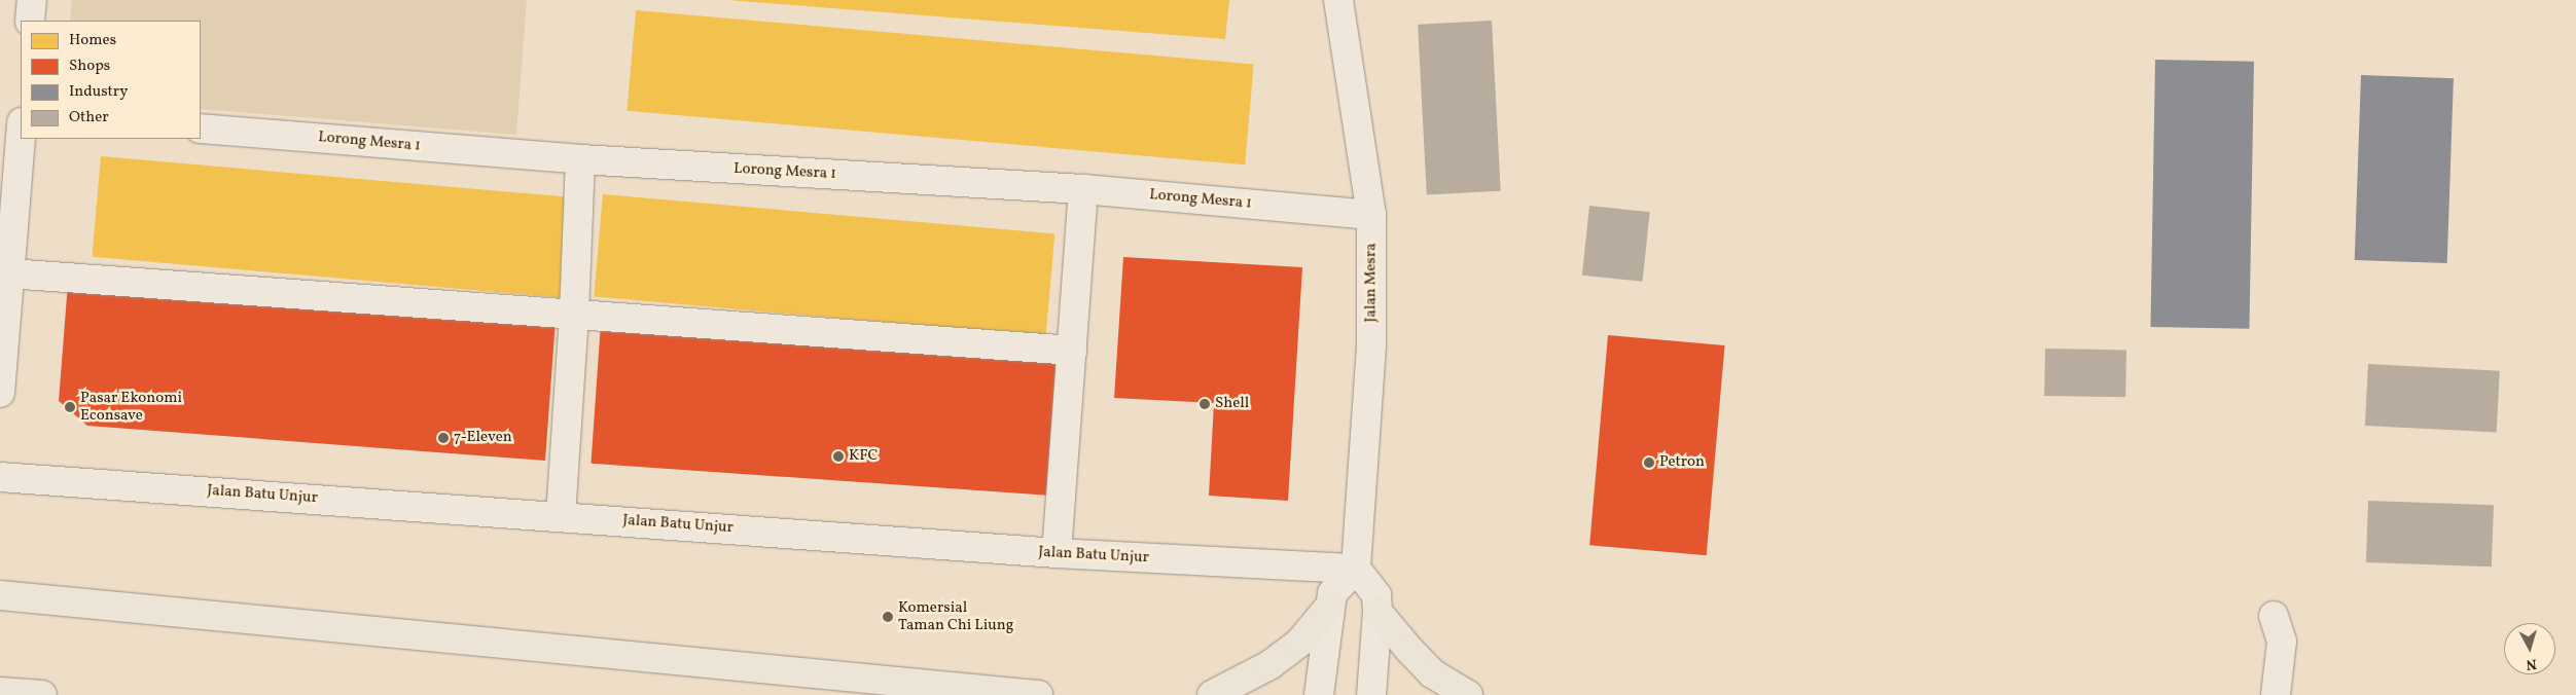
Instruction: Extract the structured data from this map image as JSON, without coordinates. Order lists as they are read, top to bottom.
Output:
{
  "streets": {
    "street": ["Lorong Mesra 1", "Jalan Mesra", "Jalan Batu Unjur"]
  },
  "crossings": [
    ["Lorong Mesra 1", "Jalan Mesra"],
    ["Jalan Mesra", "Jalan Batu Unjur"]
  ],
  "places": [
    "Shell",
    "Pasar Ekonomi Econsave",
    "7-Eleven",
    "KFC",
    "Petron",
    "Komersial Taman Chi Liung"
  ],
  "legend": [
    "Homes",
    "Shops",
    "Industry",
    "Other"
  ],
  "north": "bottom"
}
